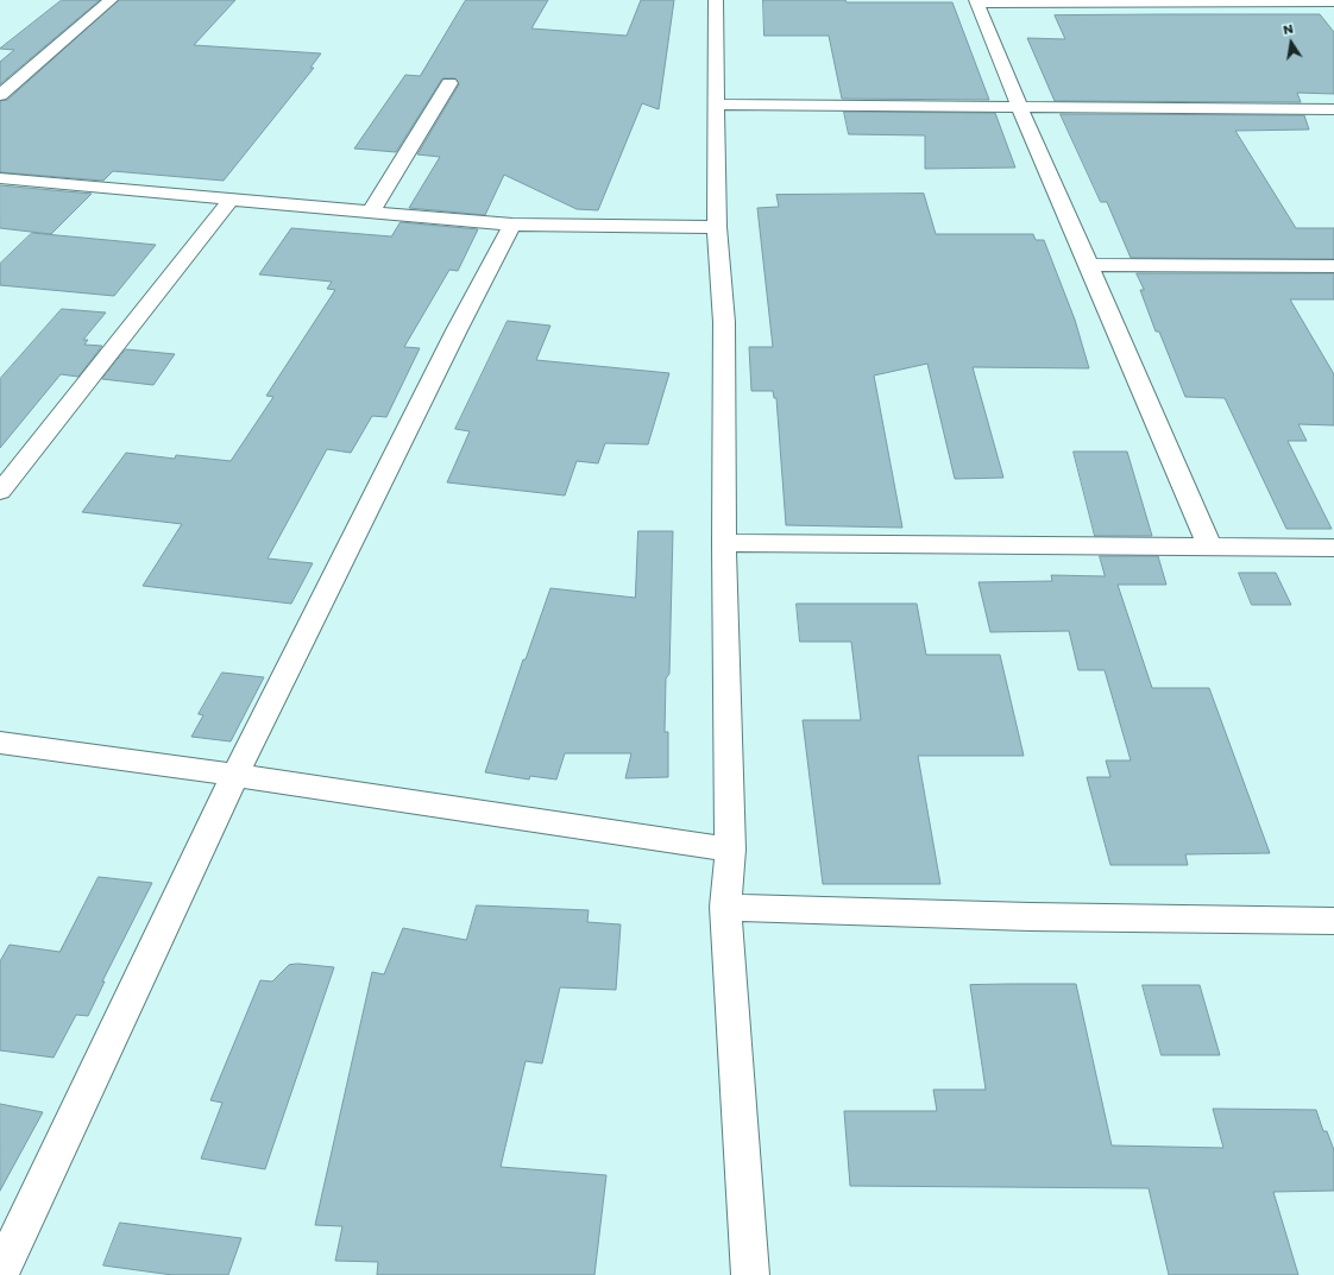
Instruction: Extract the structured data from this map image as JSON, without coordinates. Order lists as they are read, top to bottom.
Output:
{
  "north": "top"
}
